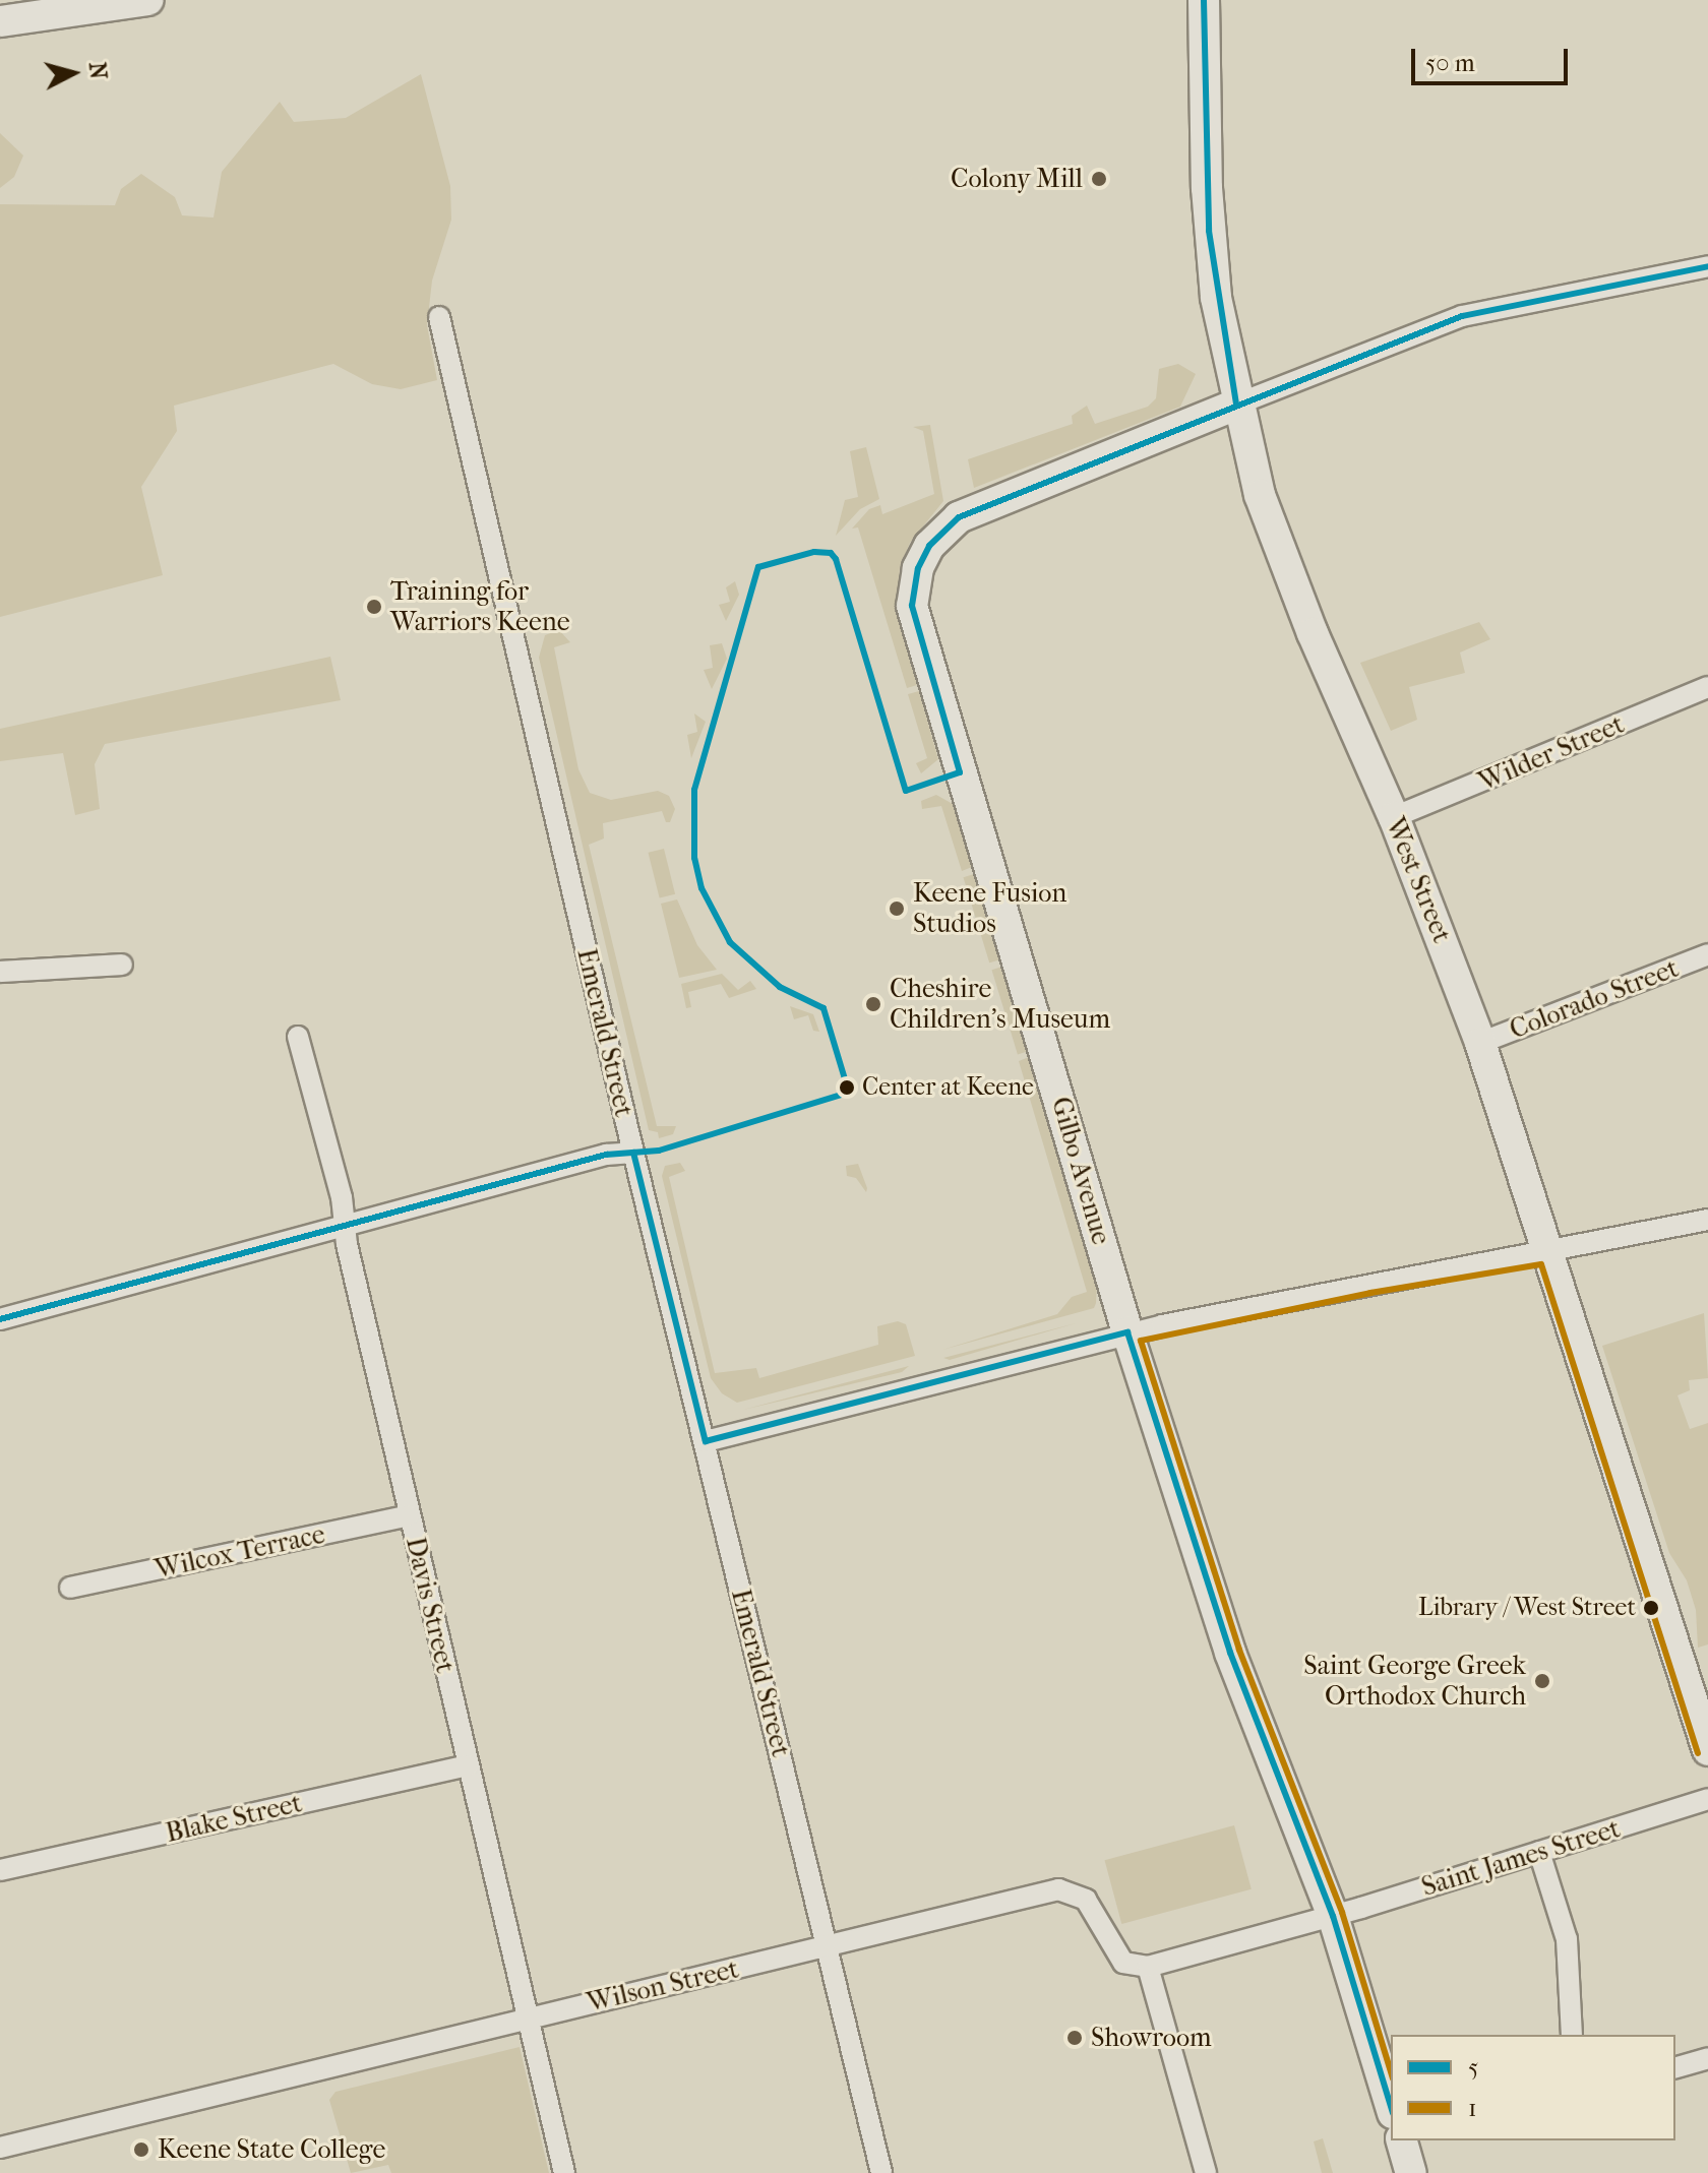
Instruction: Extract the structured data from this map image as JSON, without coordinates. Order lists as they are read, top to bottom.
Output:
{
  "streets": {
    "street": [
      "Wilder Street",
      "West Street",
      "Colorado Street",
      "Emerald Street",
      "Gilbo Avenue",
      "Wilcox Terrace",
      "Davis Street",
      "Blake Street",
      "Saint James Street",
      "Wilson Street"
    ]
  },
  "crossings": [
    ["Wilder Street", "West Street"],
    ["West Street", "Colorado Street"],
    ["West Street", "Gilbo Avenue"],
    ["Emerald Street", "Wilson Street"],
    ["Gilbo Avenue", "Saint James Street"],
    ["Wilcox Terrace", "Davis Street"],
    ["Davis Street", "Blake Street"],
    ["Davis Street", "Wilson Street"],
    ["Saint James Street", "Wilson Street"]
  ],
  "places": [
    "Colony Mill",
    "Training for Warriors Keene",
    "Keene Fusion Studios",
    "Cheshire Children's Museum",
    "Center at Keene",
    "Library / West Street",
    "Saint George Greek Orthodox Church",
    "Showroom",
    "Keene State College"
  ],
  "lines": ["transit line 5", "transit line 1"],
  "legend": ["5", "1"],
  "scale_bar": "50 m",
  "north": "right"
}
